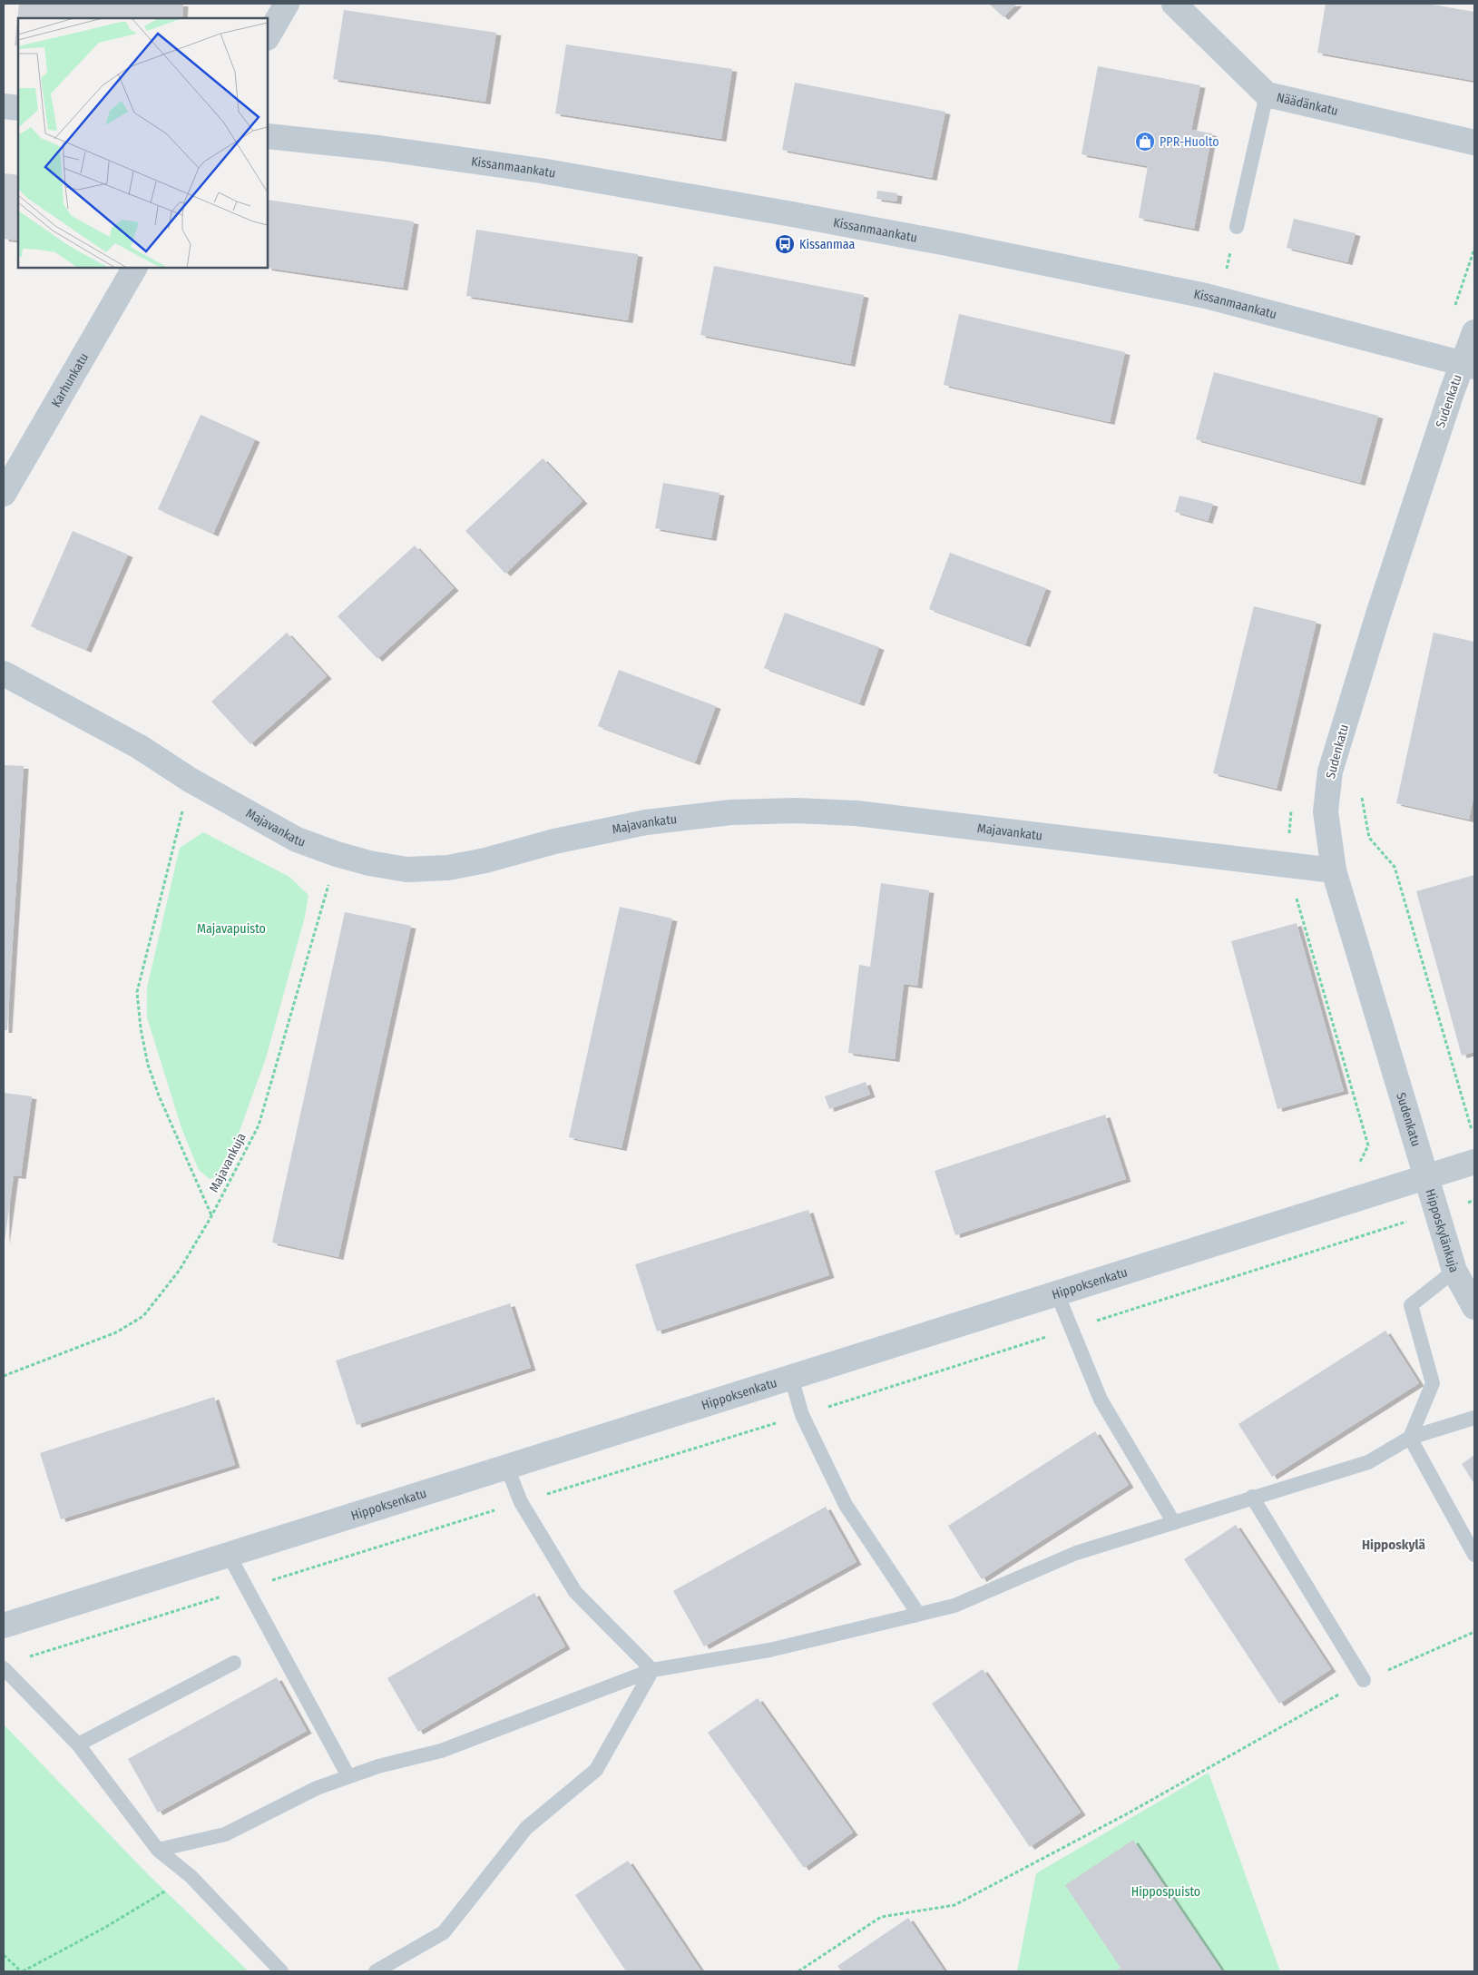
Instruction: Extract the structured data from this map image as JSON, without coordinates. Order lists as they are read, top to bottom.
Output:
{
  "streets": {
    "street": [
      "Näädänkatu",
      "Kissanmaankatu",
      "Karhunkatu",
      "Sudenkatu",
      "Majavankatu",
      "Hipposkylänkuja",
      "Hippoksenkatu"
    ],
    "path": ["Majavankuja"]
  },
  "crossings": [
    ["Kissanmaankatu", "Sudenkatu"],
    ["Sudenkatu", "Majavankatu"],
    ["Sudenkatu", "Hipposkylänkuja"],
    ["Sudenkatu", "Hippoksenkatu"],
    ["Majavankatu", "Majavankuja"],
    ["Hipposkylänkuja", "Hippoksenkatu"]
  ],
  "districts": ["Hipposkylä"],
  "parks": ["Majavapuisto", "Hippospuisto"],
  "places": {
    "shop": ["PPR-Huolto"],
    "bus stop": ["Kissanmaa"]
  }
}
